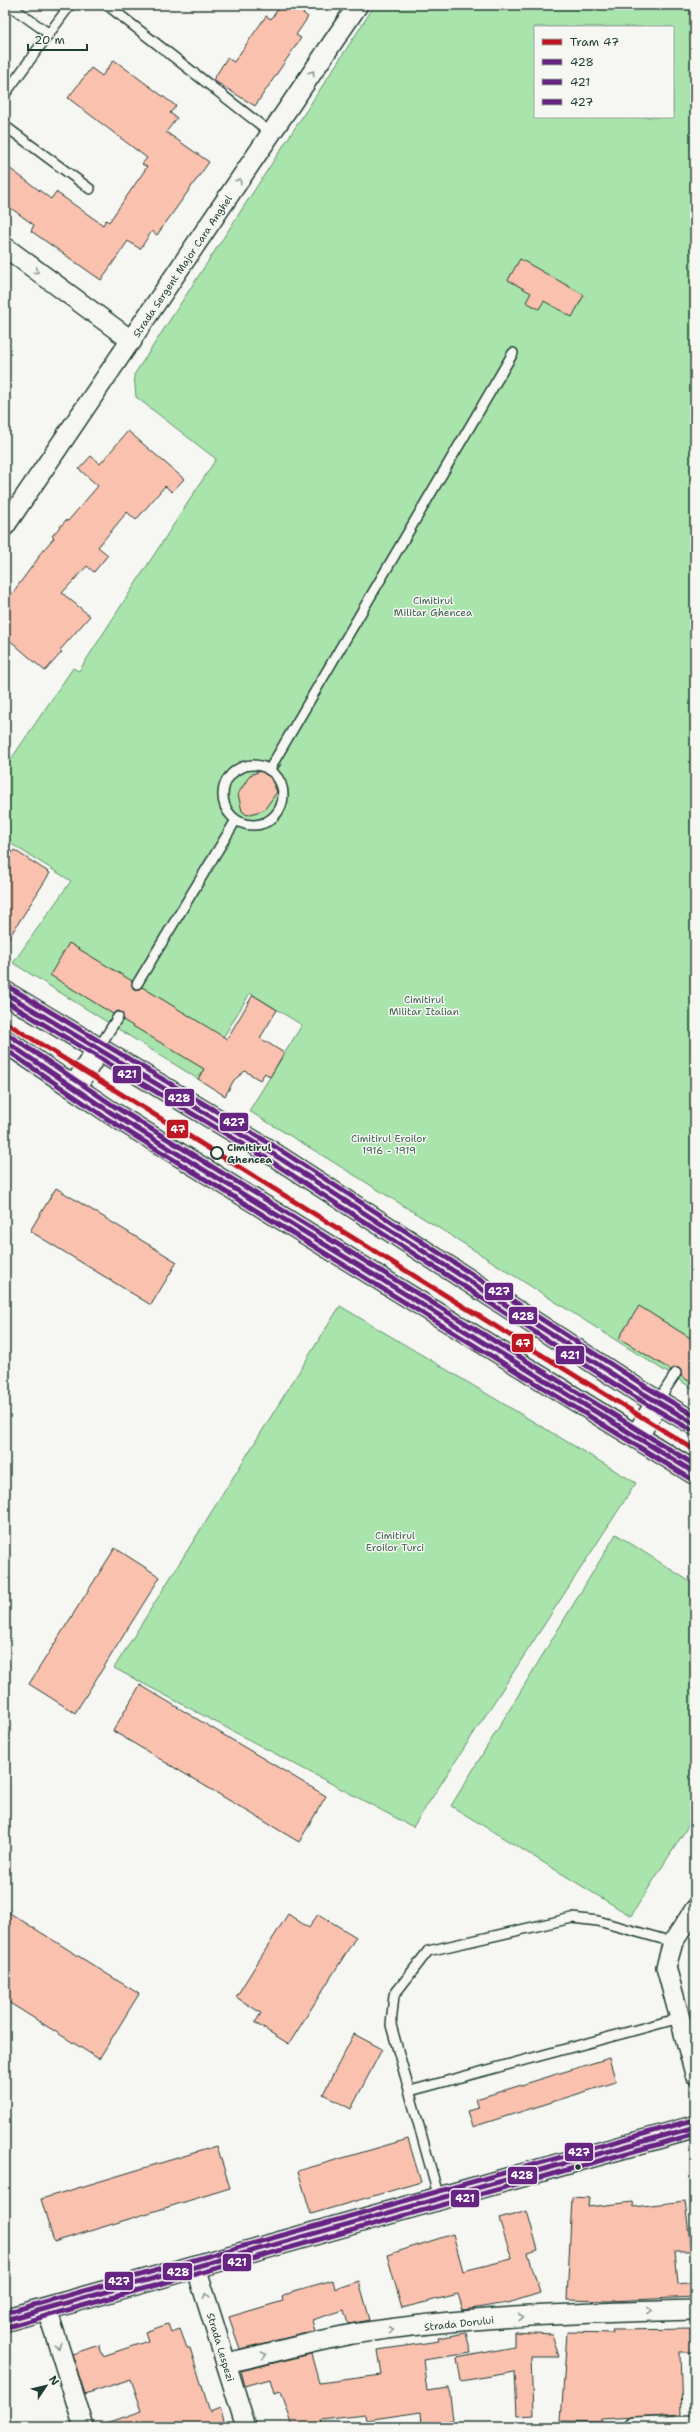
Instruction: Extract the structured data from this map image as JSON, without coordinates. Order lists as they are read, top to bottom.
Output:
{
  "streets": {
    "street": ["Strada Sergent Major Cara Anghel", "Strada Dorului", "Strada Lespezi"]
  },
  "crossings": [
    ["Strada Dorului", "Strada Lespezi"]
  ],
  "one_way": ["Strada Sergent Major Cara Anghel", "Strada Dorului"],
  "parks": [
    "Cimitirul Militar Ghencea",
    "Cimitirul Militar Italian",
    "Cimitirul Eroilor 1916 - 1919",
    "Cimitirul Eroilor Turci"
  ],
  "places": ["Cimitirul Ghencea"],
  "lines": [
    "transit line 427",
    "transit line 428",
    "transit line 421",
    "tram line 47"
  ],
  "legend": [
    "Tram 47",
    "428",
    "421",
    "427"
  ],
  "scale_bar": "20 m",
  "north": "top right"
}
